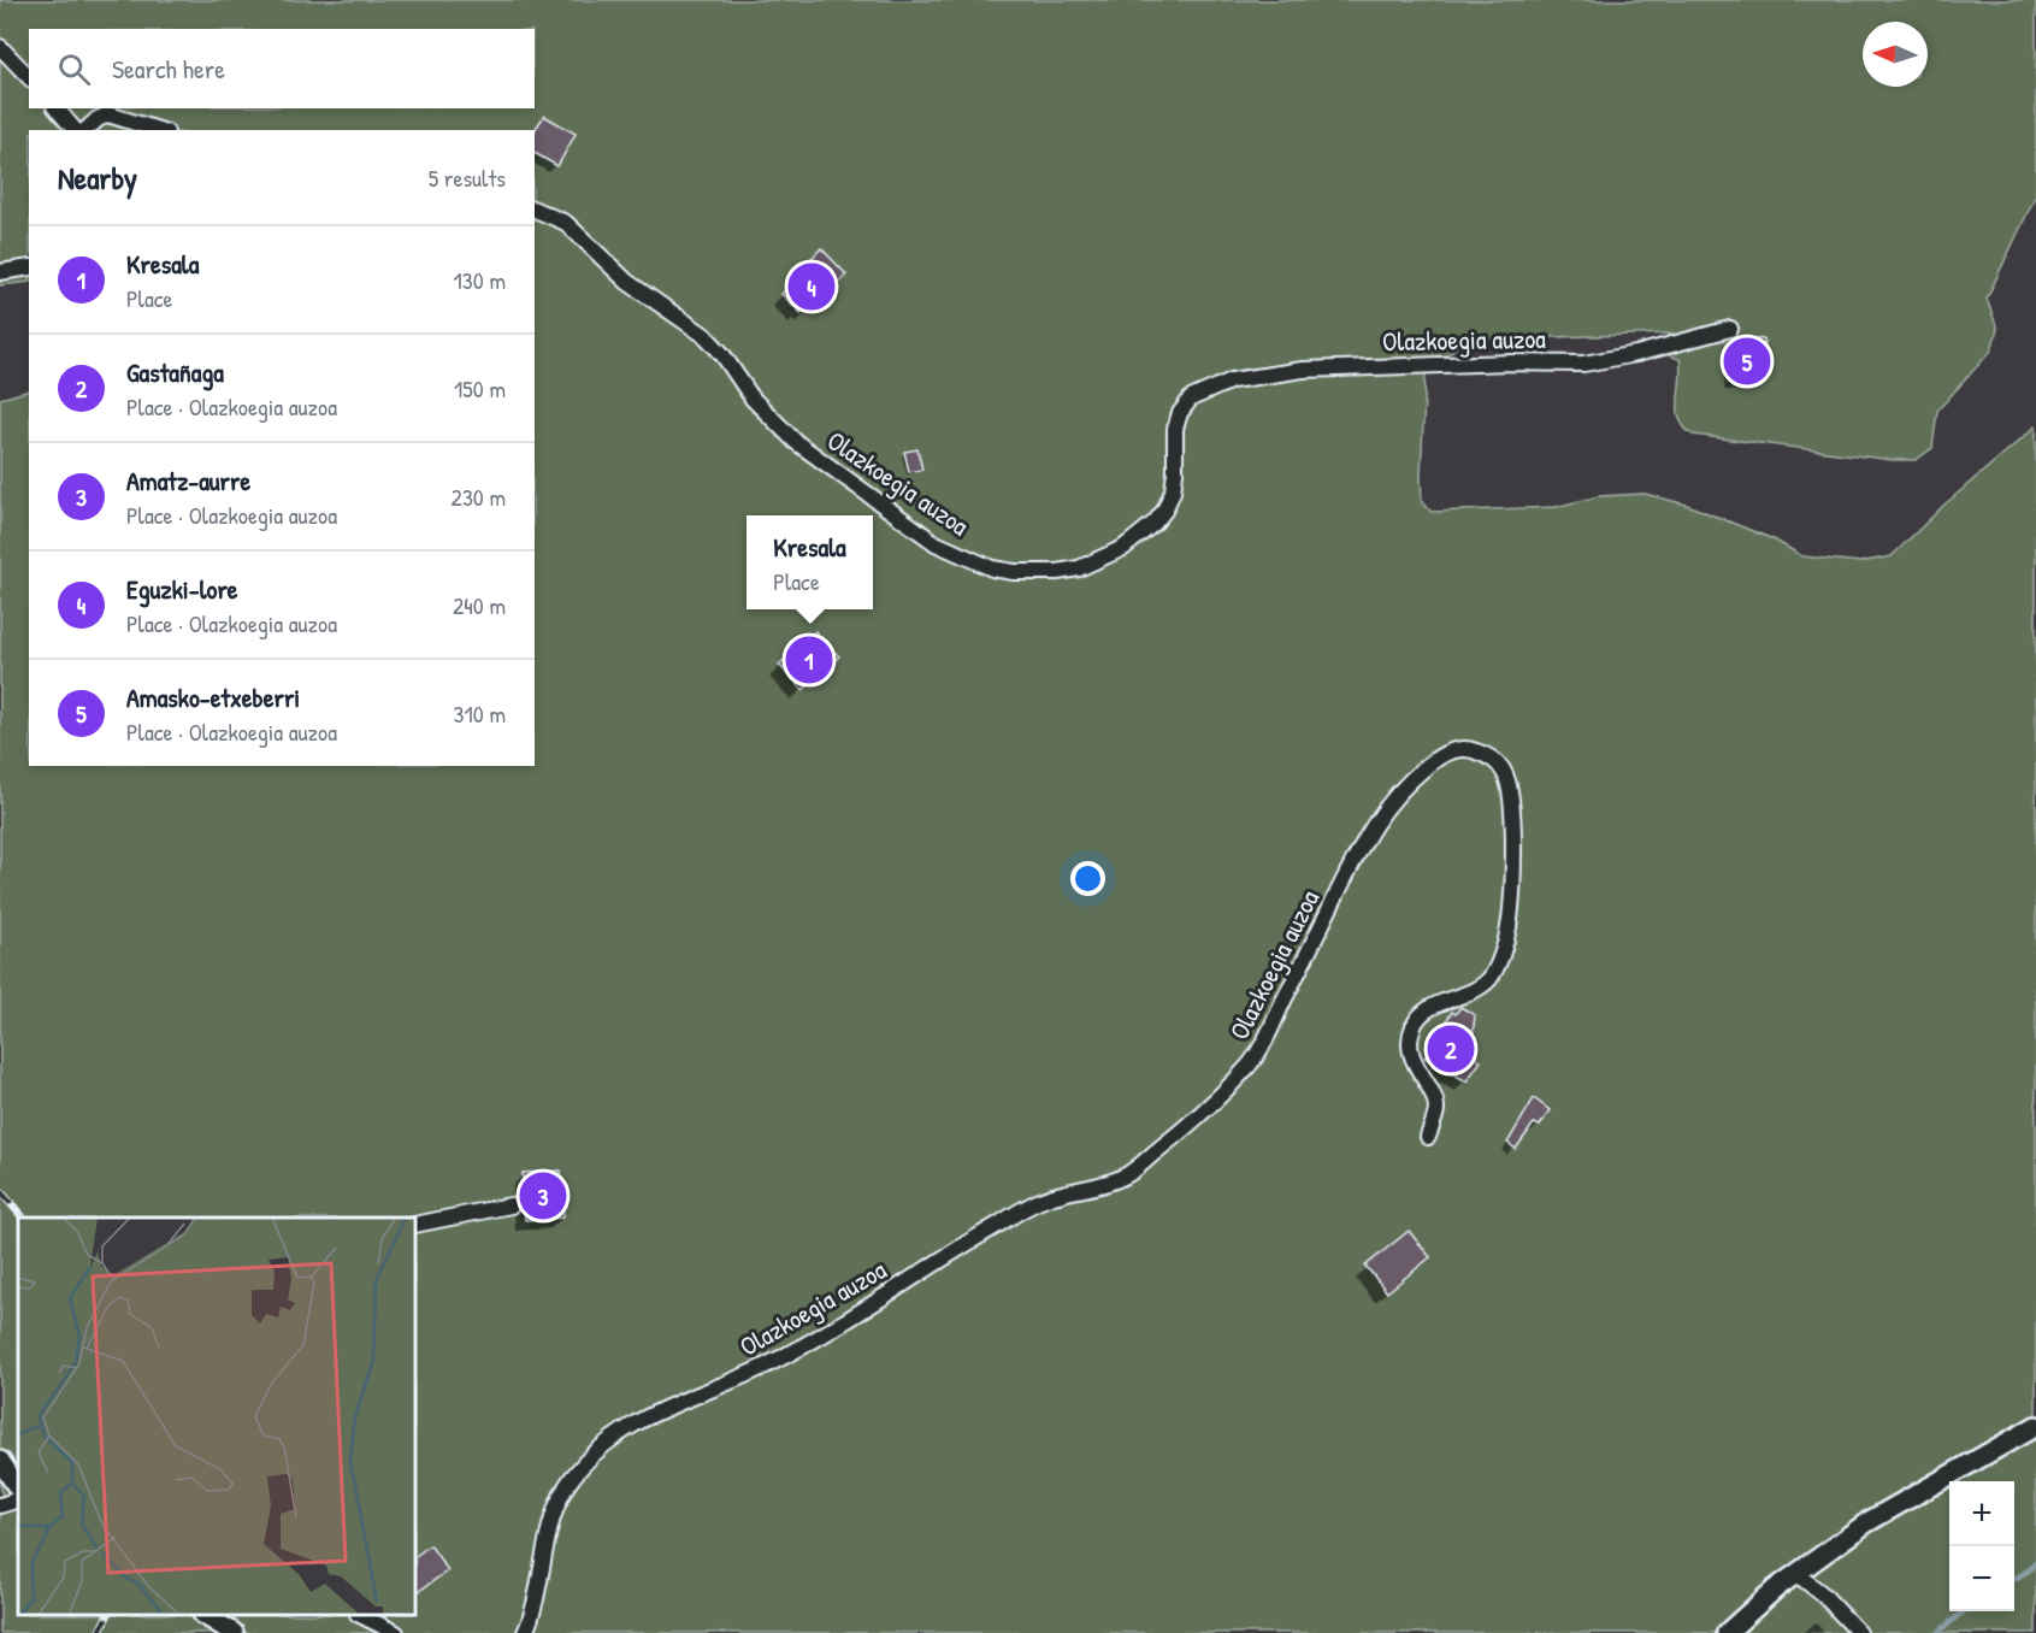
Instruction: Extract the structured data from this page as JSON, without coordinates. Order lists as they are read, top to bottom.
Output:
{
  "streets": {
    "street": ["Olazkoegia auzoa"]
  },
  "north": "left",
  "page": {
    "search": "Search here",
    "heading": ["Nearby", "5 results"],
    "list": [
      {
        "mark": "1",
        "name": "Kresala",
        "note": "Place",
        "value": "130 m"
      },
      {
        "mark": "2",
        "name": "Gastañaga",
        "note": "Place · Olazkoegia auzoa",
        "value": "150 m"
      },
      {
        "mark": "3",
        "name": "Amatz-aurre",
        "note": "Place · Olazkoegia auzoa",
        "value": "230 m"
      },
      {
        "mark": "4",
        "name": "Eguzki-lore",
        "note": "Place · Olazkoegia auzoa",
        "value": "240 m"
      },
      {
        "mark": "5",
        "name": "Amasko-etxeberri",
        "note": "Place · Olazkoegia auzoa",
        "value": "310 m"
      }
    ],
    "pins": [
      "4",
      "5",
      "1",
      "2",
      "3"
    ],
    "popup": ["Kresala", "Place"],
    "map_buttons": ["+", "−"]
  }
}
